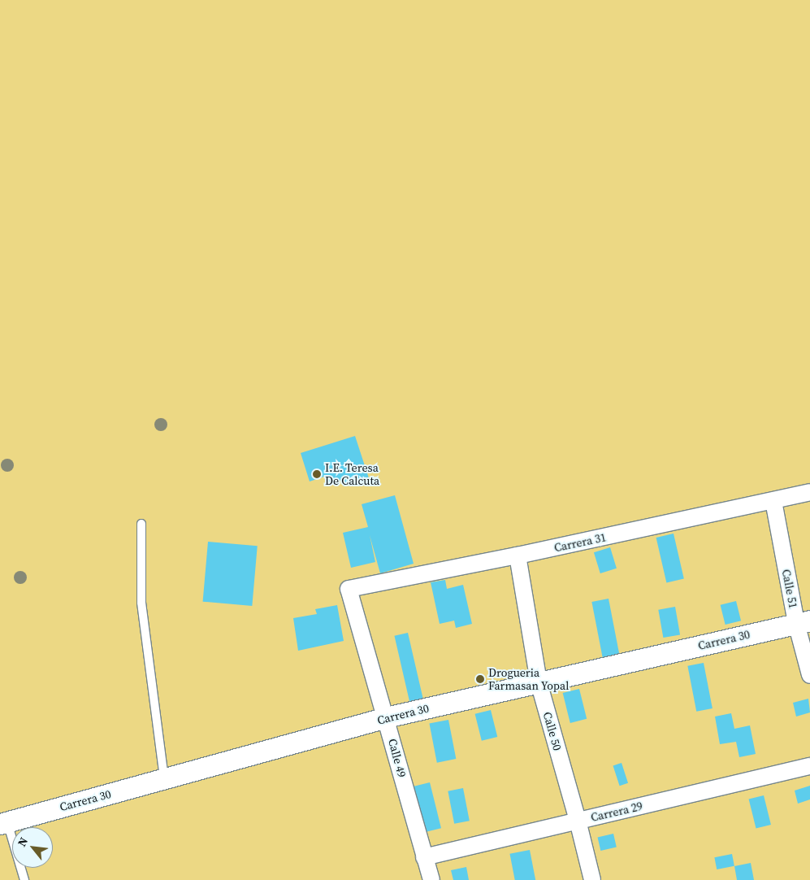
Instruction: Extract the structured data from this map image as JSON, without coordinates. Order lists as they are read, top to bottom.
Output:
{
  "streets": {
    "street": [
      "Carrera 31",
      "Calle 51",
      "Carrera 30",
      "Calle 50",
      "Calle 49",
      "Carrera 29"
    ]
  },
  "crossings": [
    ["Carrera 31", "Calle 51"],
    ["Carrera 31", "Calle 50"],
    ["Carrera 31", "Calle 49"],
    ["Calle 51", "Carrera 30"],
    ["Carrera 30", "Calle 50"],
    ["Carrera 30", "Calle 49"],
    ["Calle 50", "Carrera 29"],
    ["Calle 49", "Carrera 29"]
  ],
  "places": ["I.E. Teresa De Calcuta", "Drogueria Farmasan Yopal"],
  "north": "top left"
}
